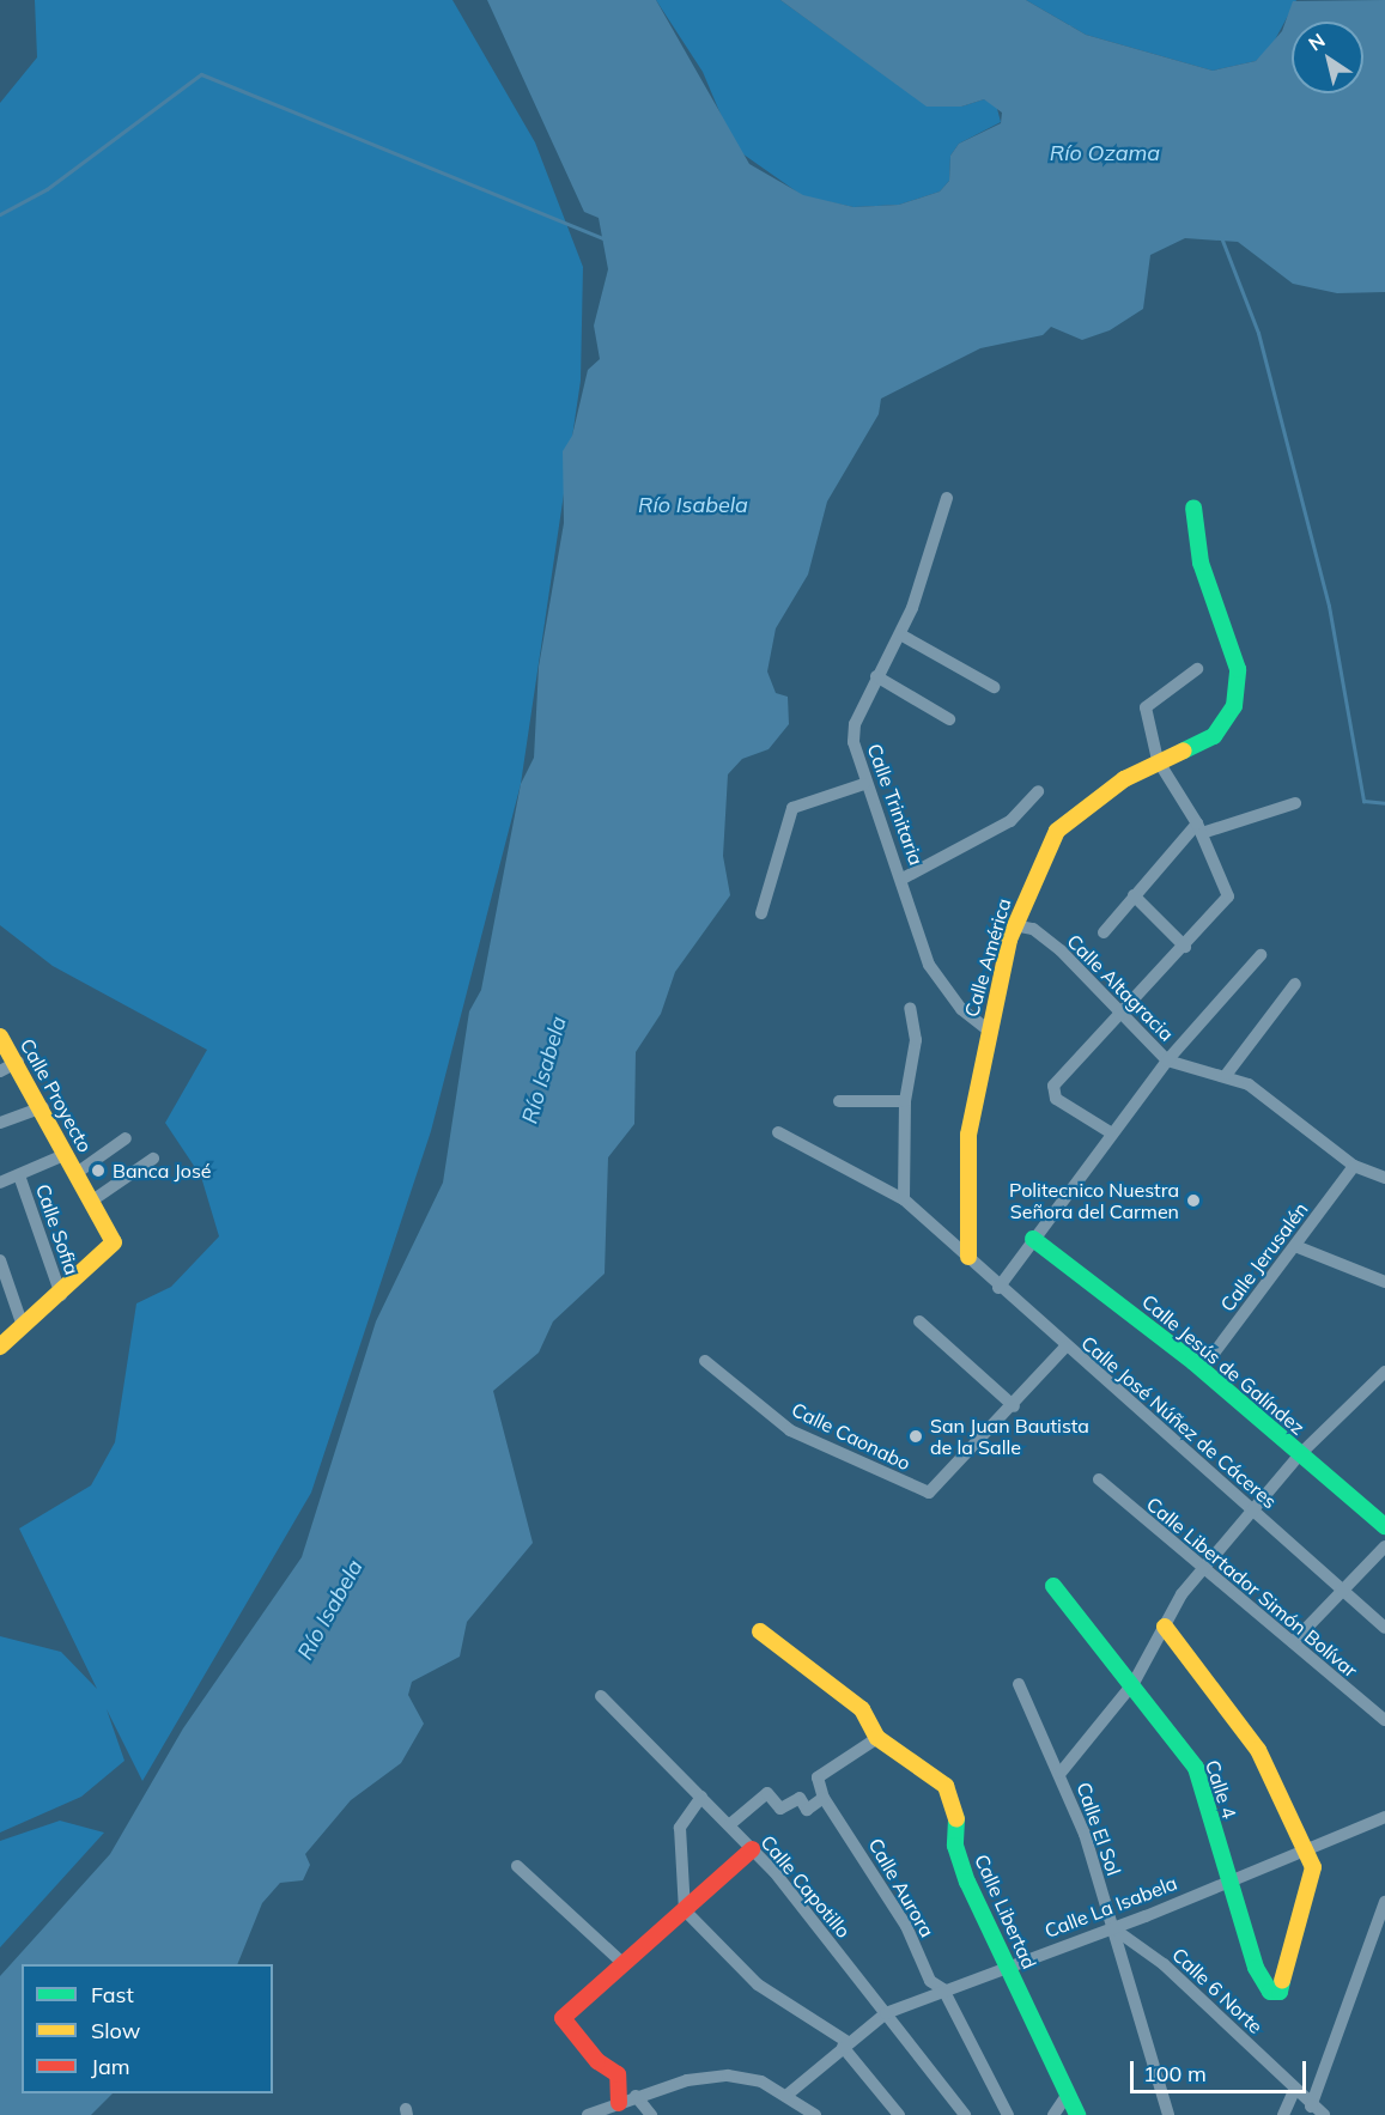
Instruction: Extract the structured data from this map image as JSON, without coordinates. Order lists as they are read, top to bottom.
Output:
{
  "streets": {
    "street": [
      "Calle Trinitaria",
      "Calle América",
      "Calle Altagracia",
      "Calle Proyecto",
      "Calle Sofia",
      "Calle Jerusalén",
      "Calle Jesús de Galíndez",
      "Calle José Núñez de Cáceres",
      "Calle Caonabo",
      "Calle Libertador Simón Bolívar",
      "Calle 4",
      "Calle El Sol",
      "Calle Capotillo",
      "Calle Aurora",
      "Calle La Isabela",
      "Calle Libertad",
      "Calle 6 Norte"
    ]
  },
  "crossings": [
    ["Calle Trinitaria", "Calle América"],
    ["Calle América", "Calle Altagracia"],
    ["Calle América", "Calle José Núñez de Cáceres"],
    ["Calle Altagracia", "Calle Jerusalén"],
    ["Calle Proyecto", "Calle Sofia"],
    ["Calle Jerusalén", "Calle Jesús de Galíndez"],
    ["Calle José Núñez de Cáceres", "Calle Caonabo"],
    ["Calle 4", "Calle La Isabela"],
    ["Calle El Sol", "Calle La Isabela"],
    ["Calle El Sol", "Calle 6 Norte"],
    ["Calle Capotillo", "Calle La Isabela"],
    ["Calle Aurora", "Calle La Isabela"],
    ["Calle La Isabela", "Calle Libertad"],
    ["Calle La Isabela", "Calle 6 Norte"]
  ],
  "water": ["Río Ozama", "Río Isabela"],
  "places": ["Banca José", "Politecnico Nuestra Señora del Carmen", "San Juan Bautista de la Salle"],
  "legend": ["Fast", "Slow", "Jam"],
  "scale_bar": "100 m",
  "north": "top left"
}
